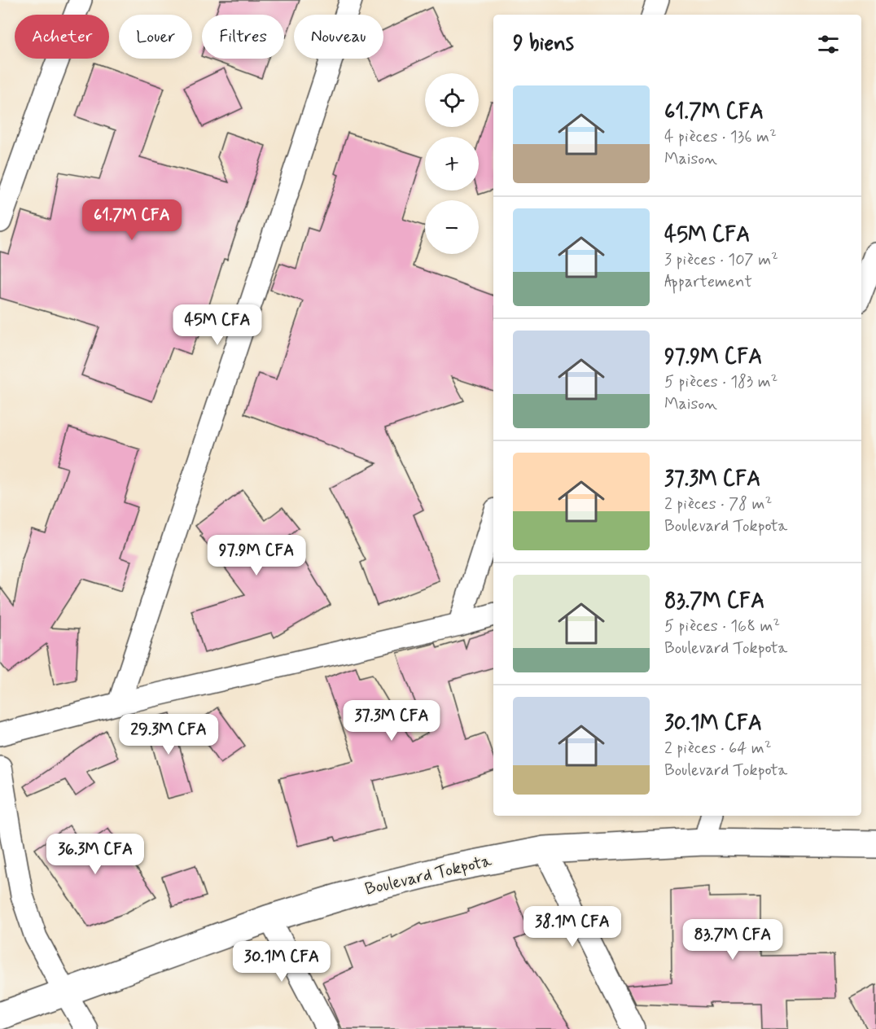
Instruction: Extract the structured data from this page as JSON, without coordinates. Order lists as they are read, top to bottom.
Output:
{
  "streets": {
    "street": ["Boulevard Tokpota"]
  },
  "page": {
    "chip": [
      "Acheter",
      "Louer",
      "Filtres",
      "Nouveau"
    ],
    "heading": "9 biens",
    "map_buttons": ["+", "−"],
    "list": [
      {
        "name": "61.7M CFA",
        "note": "4 pièces · 136 m² · Maison"
      },
      {
        "name": "45M CFA",
        "note": "3 pièces · 107 m² · Appartement"
      },
      {
        "name": "97.9M CFA",
        "note": "5 pièces · 183 m² · Maison"
      },
      {
        "name": "37.3M CFA",
        "note": "2 pièces · 78 m² · Boulevard Tokpota"
      },
      {
        "name": "83.7M CFA",
        "note": "5 pièces · 168 m² · Boulevard Tokpota"
      },
      {
        "name": "30.1M CFA",
        "note": "2 pièces · 64 m² · Boulevard Tokpota"
      }
    ],
    "price": [
      "61.7M CFA",
      "45M CFA",
      "97.9M CFA",
      "37.3M CFA",
      "29.3M CFA",
      "36.3M CFA",
      "38.1M CFA",
      "83.7M CFA",
      "30.1M CFA"
    ]
  }
}
